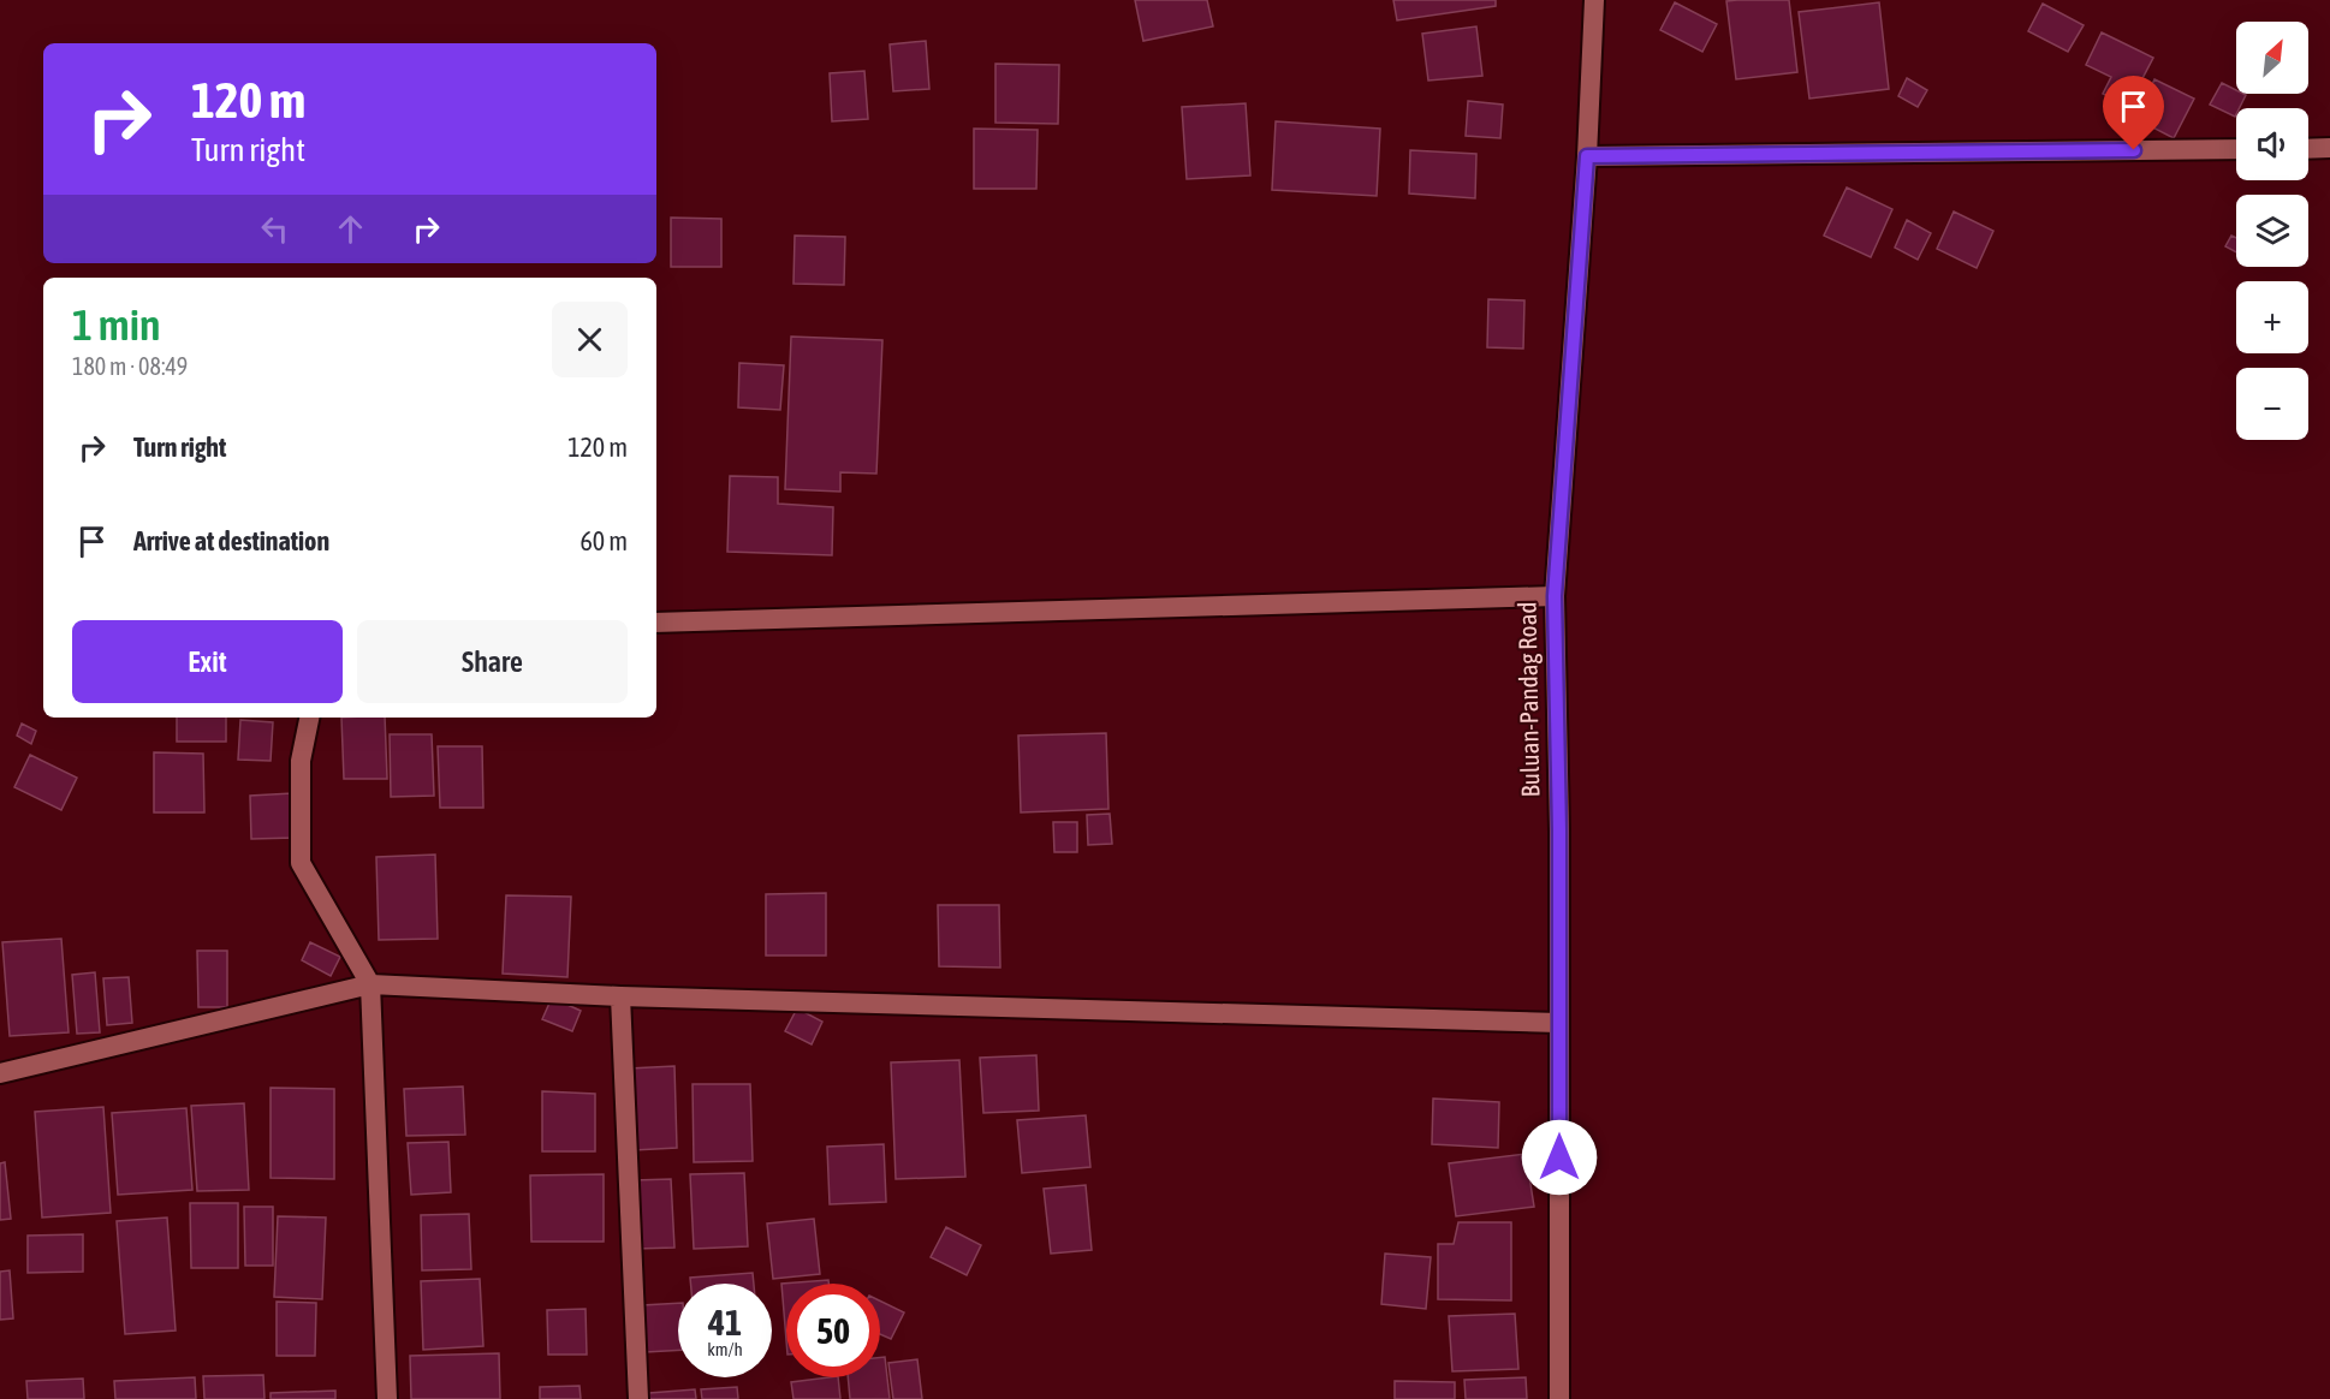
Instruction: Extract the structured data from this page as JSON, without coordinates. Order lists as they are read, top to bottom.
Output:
{
  "streets": {
    "street": ["Buluan-Pandag Road"]
  },
  "north": "top right",
  "page": {
    "map_buttons": ["+", "−"],
    "turn": ["120 m", "Turn right"],
    "heading": ["1 min", "180 m · 08:49"],
    "list": [
      {
        "name": "Turn right",
        "value": "120 m"
      },
      {
        "name": "Arrive at destination",
        "value": "60 m"
      }
    ],
    "buttons": ["Exit", "Share"],
    "speed": "41 km/h",
    "limit": "50"
  }
}
